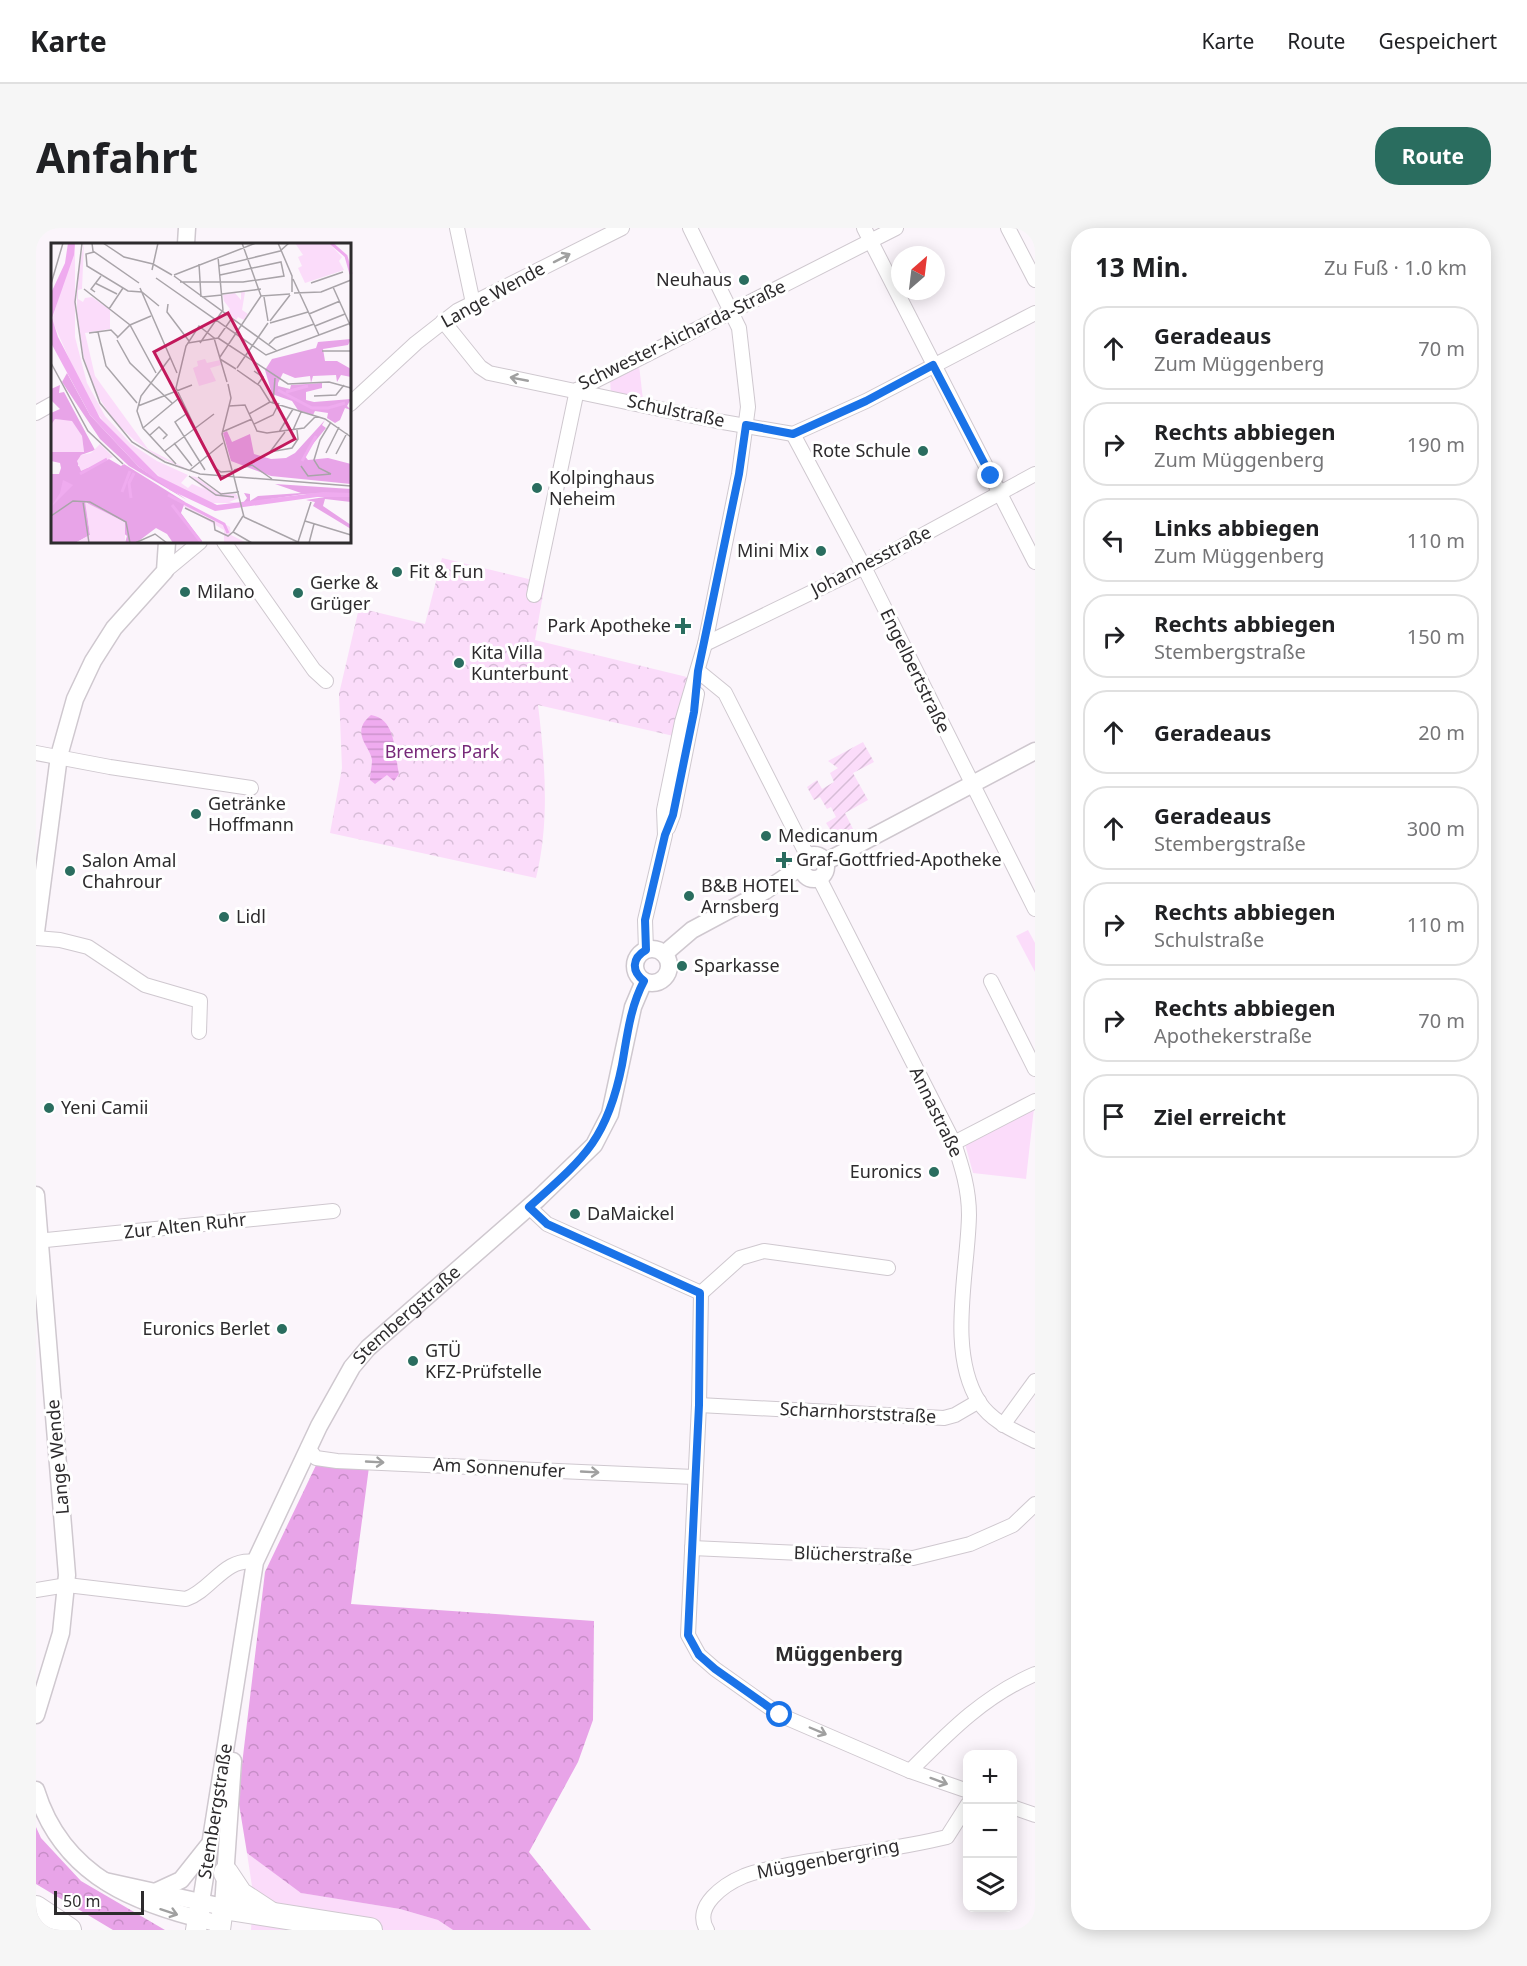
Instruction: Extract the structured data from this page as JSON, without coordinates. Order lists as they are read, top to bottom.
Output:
{
  "streets": {
    "street": [
      "Lange Wende",
      "Schwester-Aicharda-Straße",
      "Schulstraße",
      "Johannesstraße",
      "Engelbertstraße",
      "Annastraße",
      "Zur Alten Ruhr",
      "Stembergstraße",
      "Scharnhorststraße",
      "Am Sonnenufer",
      "Blücherstraße",
      "Müggenbergring"
    ]
  },
  "crossings": [
    ["Lange Wende", "Schwester-Aicharda-Straße"],
    ["Lange Wende", "Zur Alten Ruhr"],
    ["Schwester-Aicharda-Straße", "Schulstraße"],
    ["Schulstraße", "Engelbertstraße"],
    ["Johannesstraße", "Engelbertstraße"],
    ["Annastraße", "Scharnhorststraße"],
    ["Stembergstraße", "Am Sonnenufer"]
  ],
  "one_way": ["Am Sonnenufer"],
  "districts": ["Müggenberg"],
  "parks": ["Bremers Park"],
  "places": {
    "other": [
      "Neuhaus",
      "Rote Schule",
      "Kolpinghaus Neheim",
      "Mini Mix",
      "Fit & Fun",
      "Milano",
      "Gerke & Grüger",
      "Kita Villa Kunterbunt",
      "Getränke Hoffmann",
      "Medicanum",
      "Salon Amal Chahrour",
      "B&B HOTEL Arnsberg",
      "Lidl",
      "Sparkasse",
      "Yeni Camii",
      "Euronics",
      "DaMaickel",
      "Euronics Berlet",
      "GTÜ KFZ-Prüfstelle"
    ],
    "health": ["Park Apotheke", "Graf-Gottfried-Apotheke"]
  },
  "scale_bar": "50 m",
  "north": "top right",
  "page": {
    "header": "Karte",
    "nav": ["Karte", "Route", "Gespeichert"],
    "buttons": "Route",
    "title": "Anfahrt",
    "heading": ["13 Min.", "Zu Fuß · 1.0 km"],
    "list": [
      ["Geradeaus", "Zum Müggenberg", "70 m"],
      ["Rechts abbiegen", "Zum Müggenberg", "190 m"],
      ["Links abbiegen", "Zum Müggenberg", "110 m"],
      ["Rechts abbiegen", "Stembergstraße", "150 m"],
      ["Geradeaus", "20 m"],
      ["Geradeaus", "Stembergstraße", "300 m"],
      ["Rechts abbiegen", "Schulstraße", "110 m"],
      ["Rechts abbiegen", "Apothekerstraße", "70 m"],
      "Ziel erreicht"
    ],
    "map_buttons": ["+", "−"],
    "scale": "50 m"
  }
}
